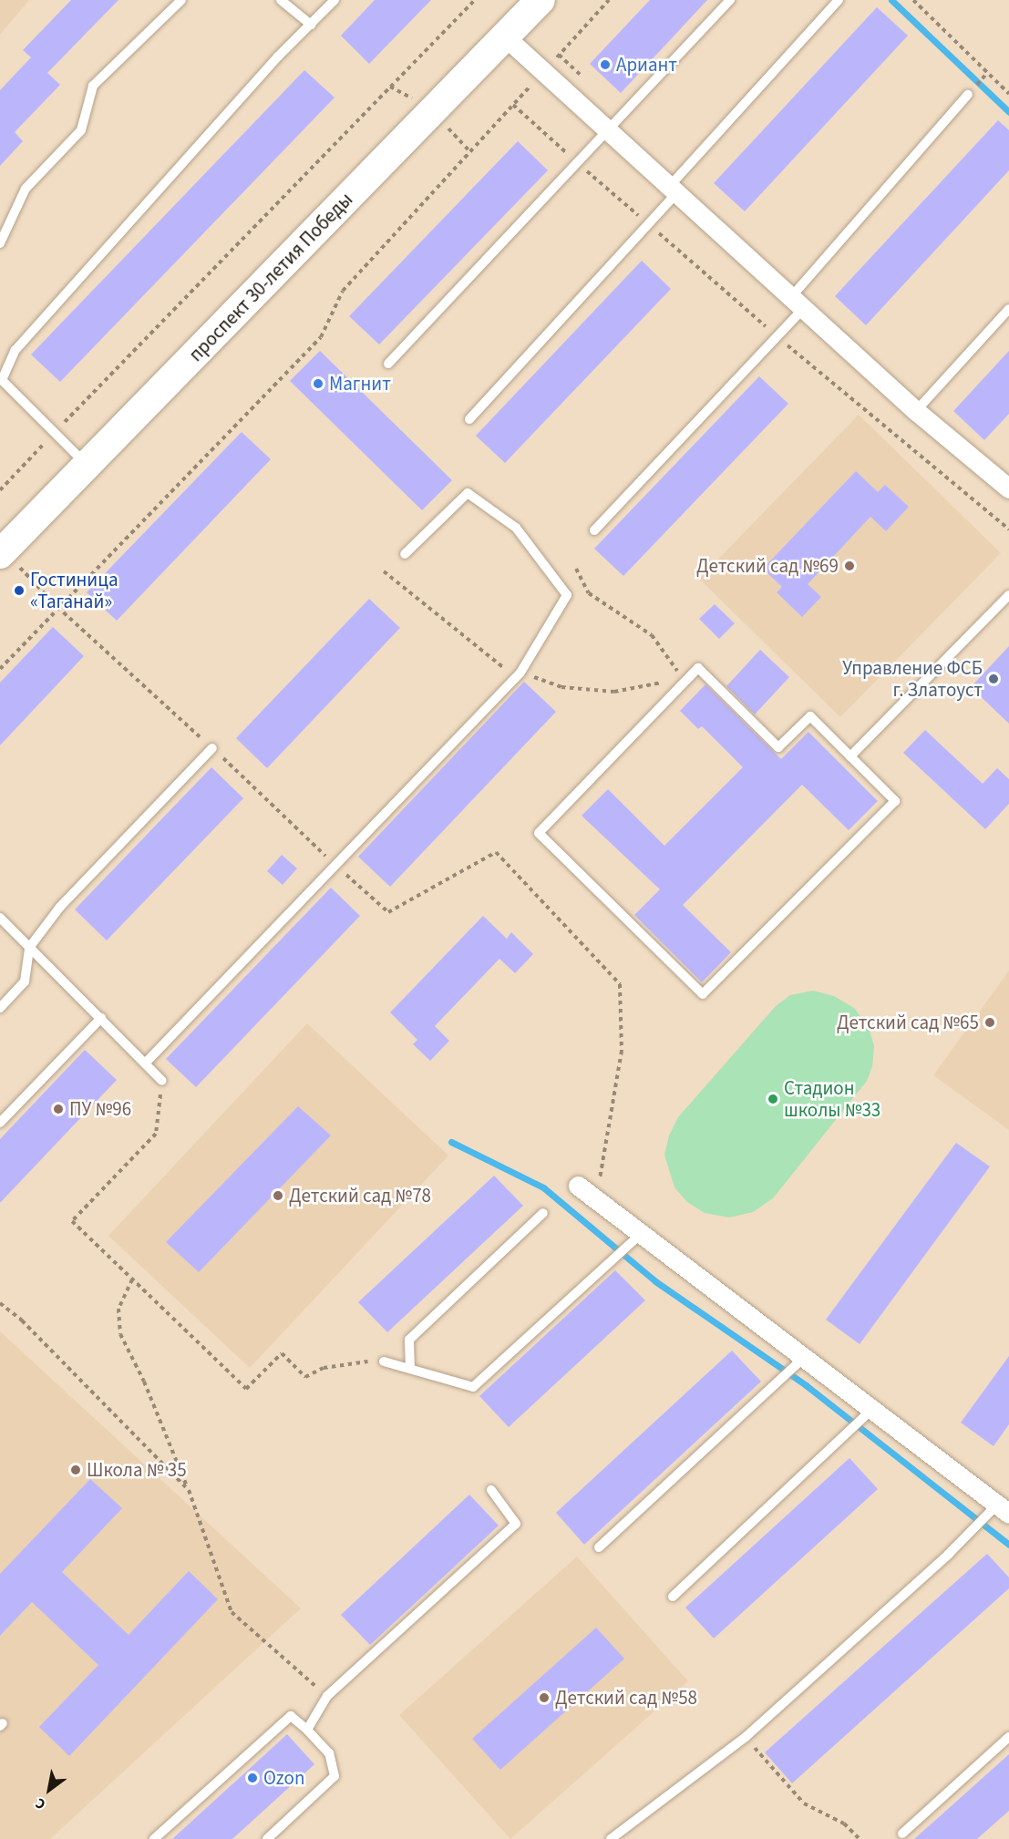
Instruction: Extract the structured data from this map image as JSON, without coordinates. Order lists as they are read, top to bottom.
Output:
{
  "streets": {
    "main road": ["проспект 30-летия Победы"]
  },
  "places": [
    "Ариант",
    "Магнит",
    "Детский сад №69",
    "Гостиница «Таганай»",
    "Управление ФСБ г. Златоуст",
    "Детский сад №65",
    "Стадион школы №33",
    "ПУ №96",
    "Детский сад №78",
    "Школа № 35",
    "Детский сад №58",
    "Ozon"
  ],
  "north": "bottom left"
}
